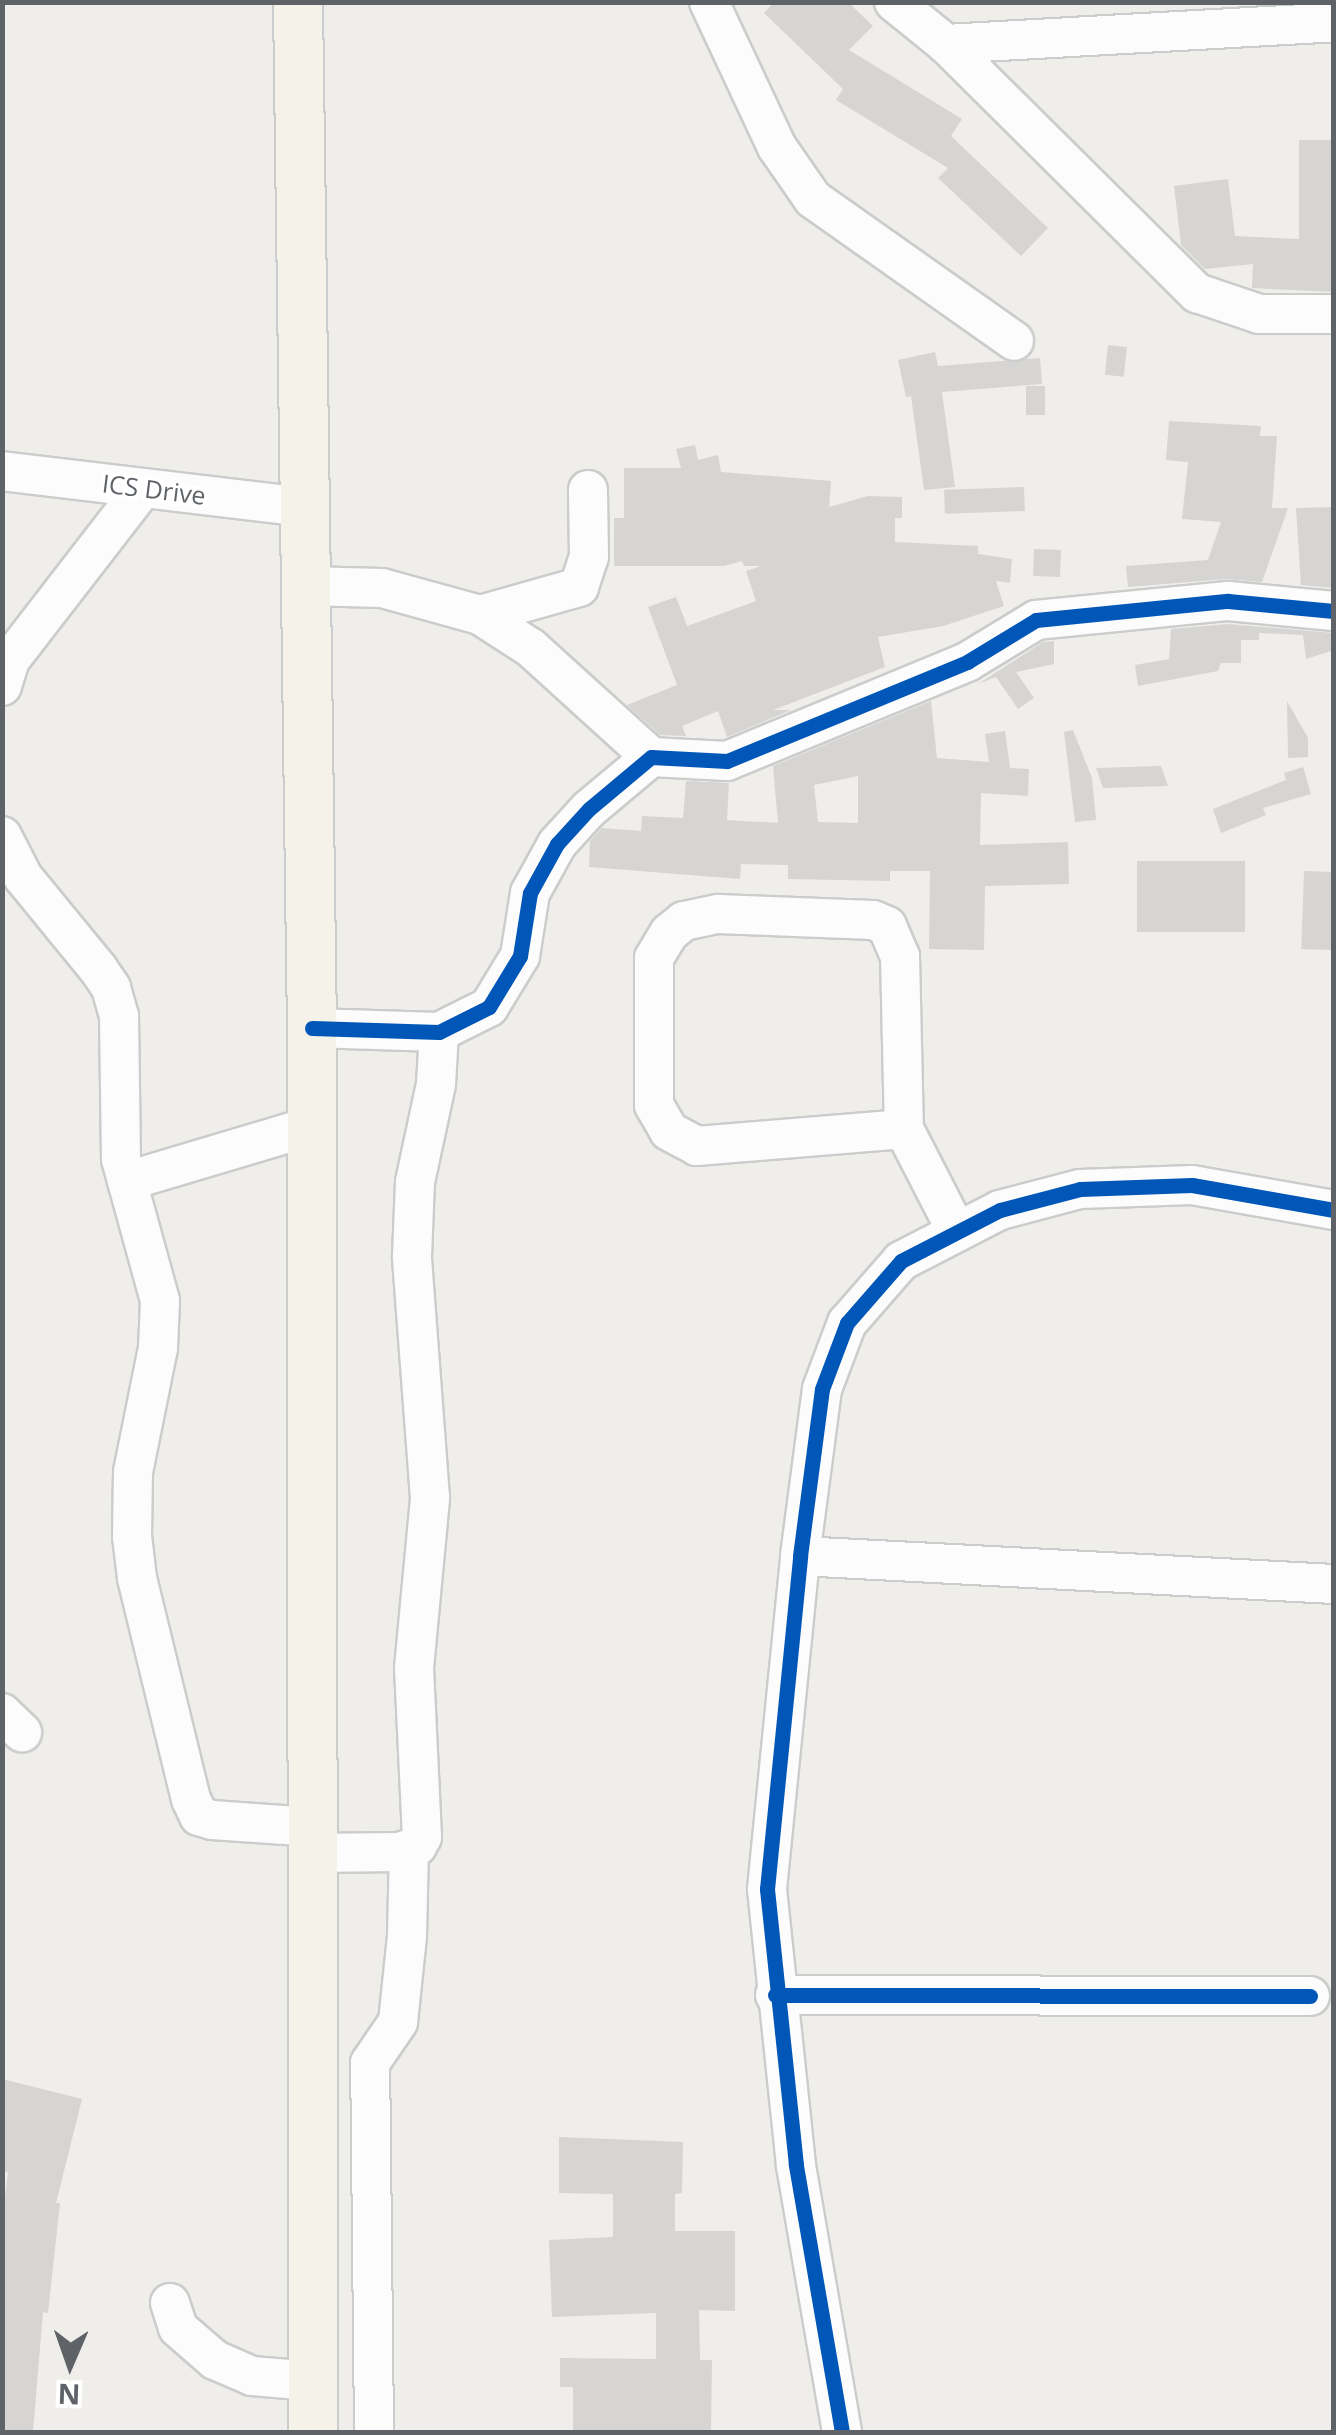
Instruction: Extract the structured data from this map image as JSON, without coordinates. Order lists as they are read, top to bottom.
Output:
{
  "streets": {
    "street": ["ICS Drive"]
  },
  "north": "bottom"
}
